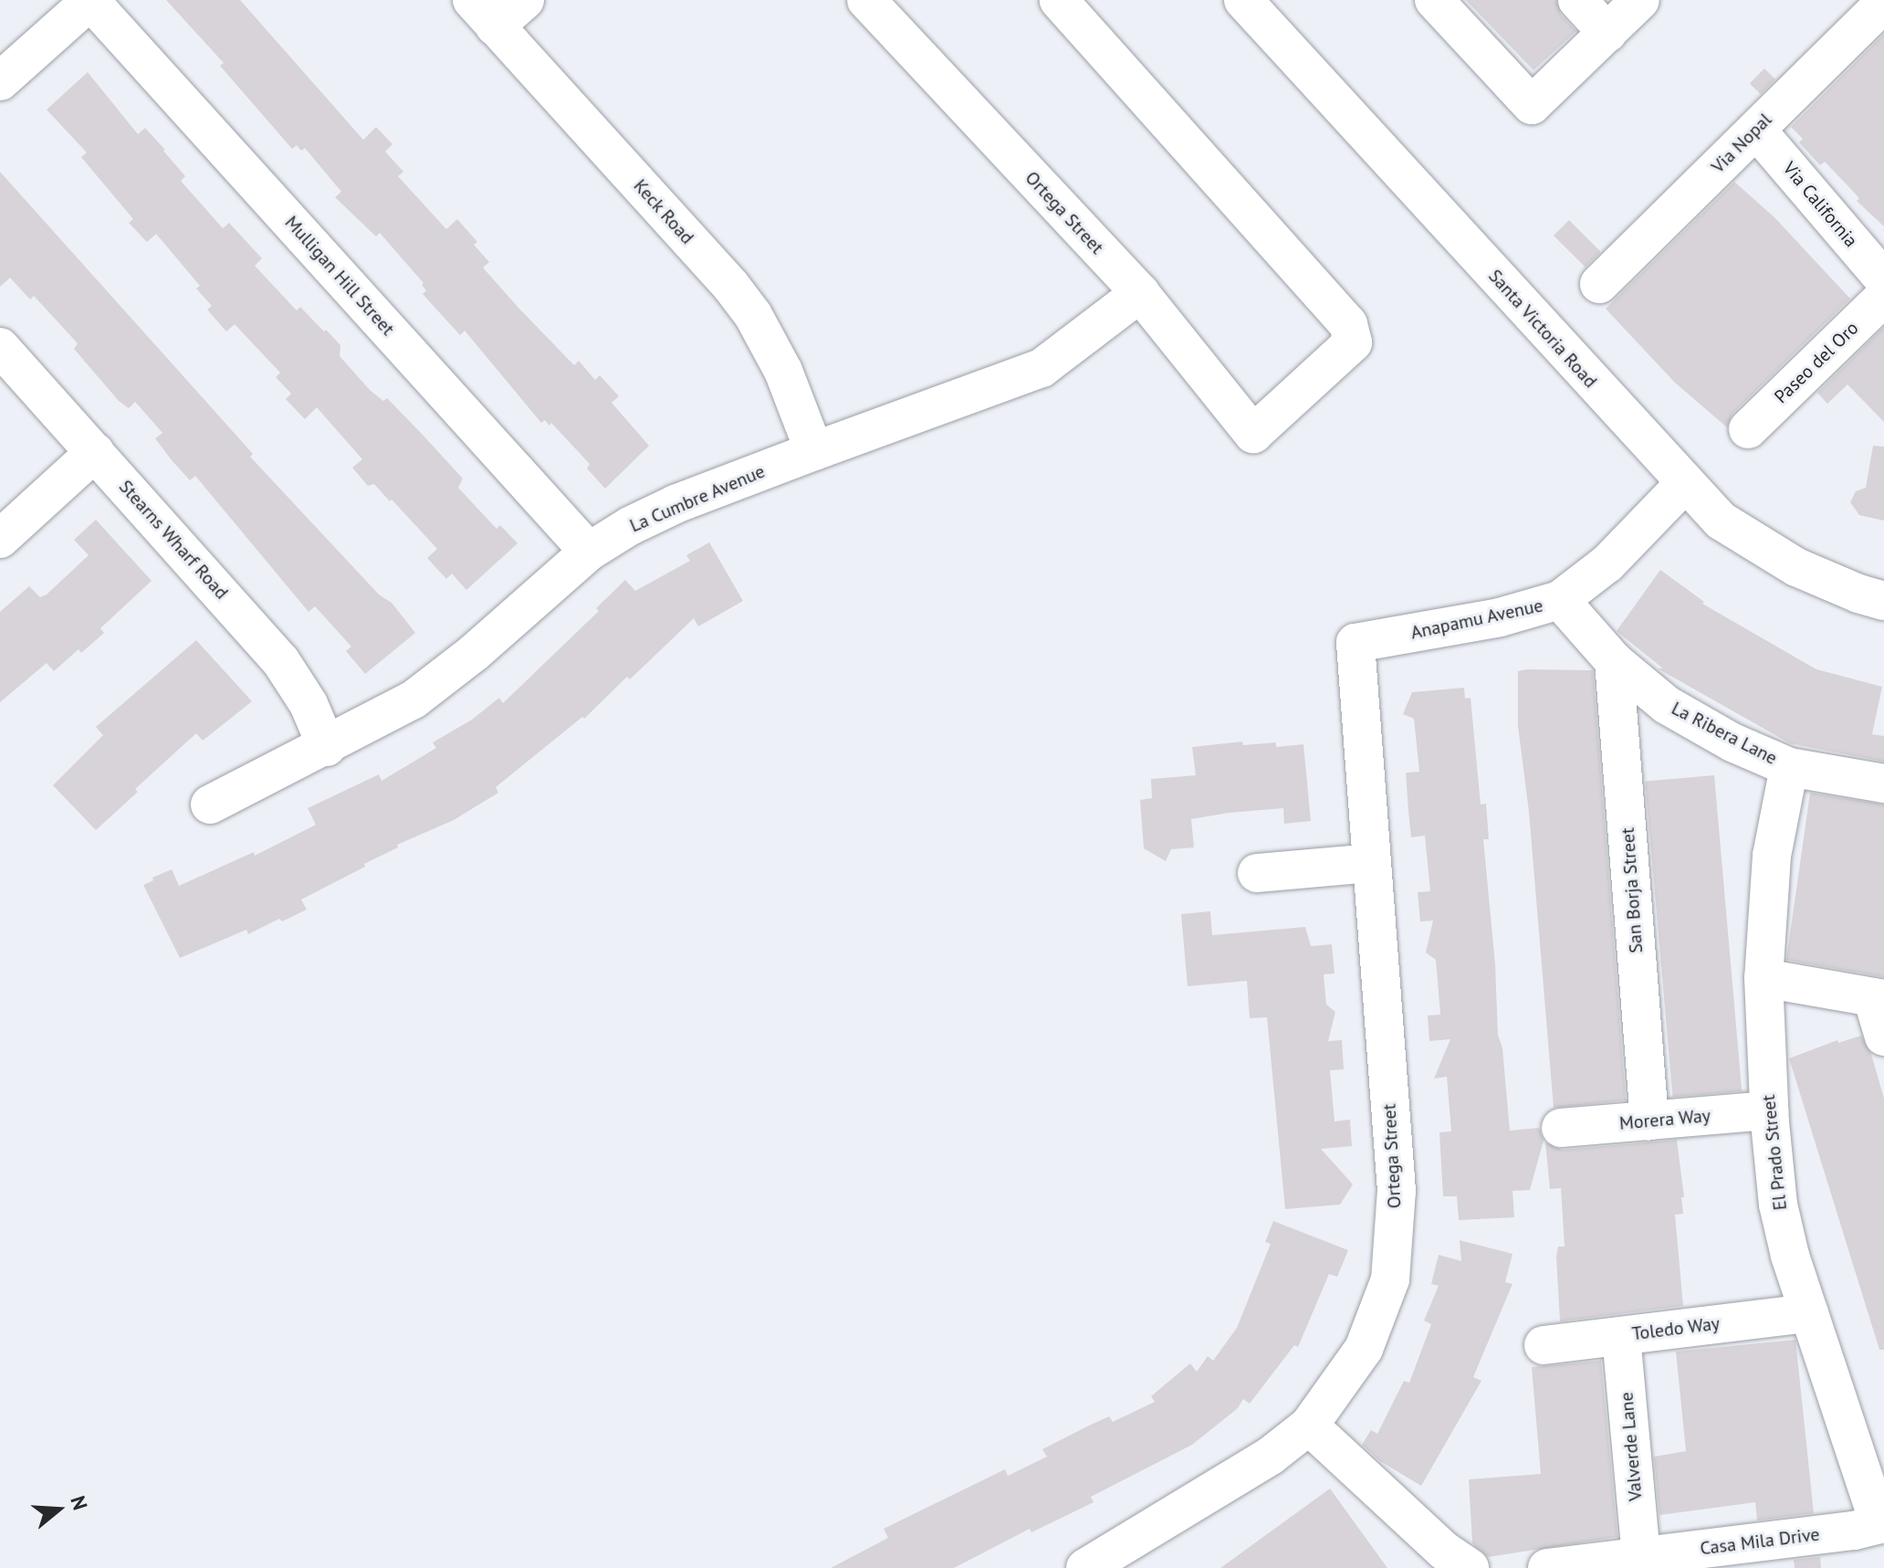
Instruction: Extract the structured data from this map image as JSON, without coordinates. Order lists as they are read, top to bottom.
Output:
{
  "streets": {
    "street": [
      "Via Nopal",
      "Via California",
      "Keck Road",
      "Ortega Street",
      "Mulligan Hill Street",
      "Santa Victoria Road",
      "Paseo del Oro",
      "La Cumbre Avenue",
      "Stearns Wharf Road",
      "Anapamu Avenue",
      "La Ribera Lane",
      "San Borja Street",
      "Morera Way",
      "El Prado Street",
      "Toledo Way",
      "Valverde Lane",
      "Casa Mila Drive"
    ]
  },
  "crossings": [
    ["Via Nopal", "Via California"],
    ["Keck Road", "La Cumbre Avenue"],
    ["Ortega Street", "La Cumbre Avenue"],
    ["Ortega Street", "Anapamu Avenue"],
    ["Mulligan Hill Street", "La Cumbre Avenue"],
    ["Santa Victoria Road", "Anapamu Avenue"],
    ["La Cumbre Avenue", "Stearns Wharf Road"],
    ["Anapamu Avenue", "La Ribera Lane"],
    ["La Ribera Lane", "San Borja Street"],
    ["La Ribera Lane", "El Prado Street"],
    ["San Borja Street", "Morera Way"],
    ["Morera Way", "El Prado Street"],
    ["El Prado Street", "Toledo Way"],
    ["El Prado Street", "Casa Mila Drive"],
    ["Toledo Way", "Valverde Lane"],
    ["Valverde Lane", "Casa Mila Drive"]
  ],
  "north": "right"
}
